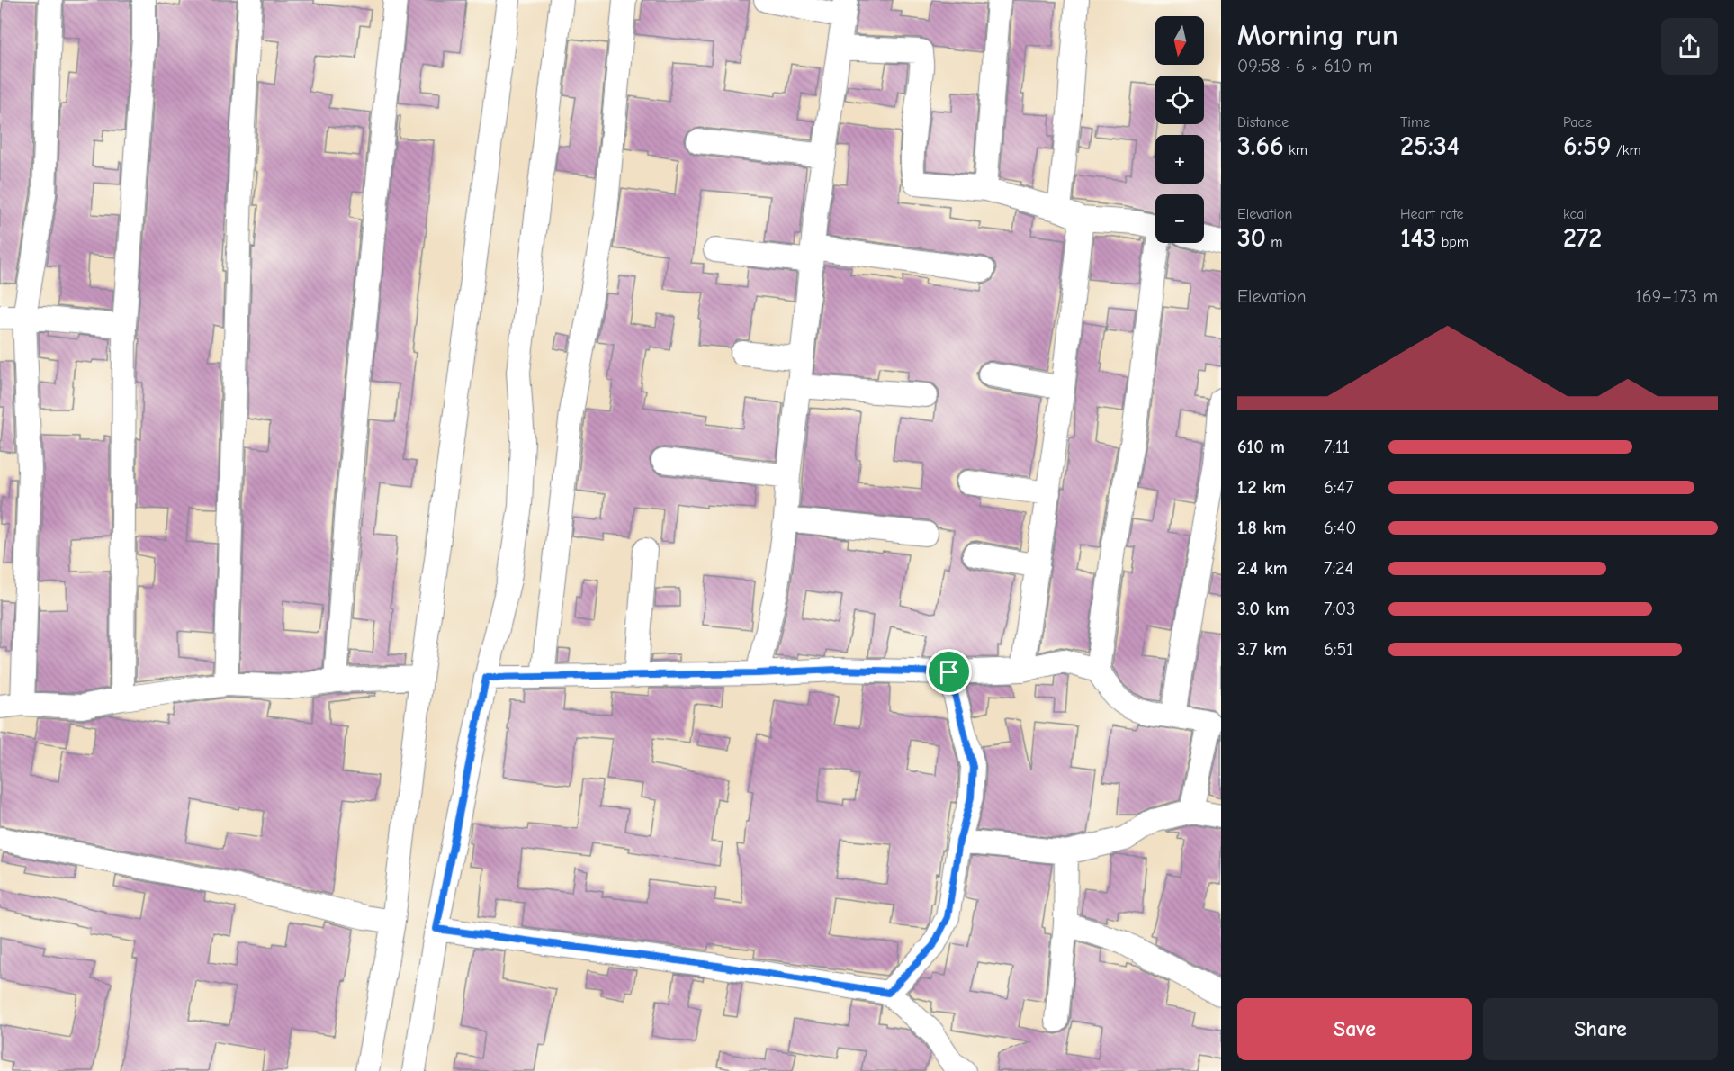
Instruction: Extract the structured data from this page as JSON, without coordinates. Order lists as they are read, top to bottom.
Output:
{
  "north": "bottom",
  "page": {
    "heading": ["Morning run", "09:58 · 6 × 610 m"],
    "map_buttons": ["+", "−"],
    "stats": [
      ["Distance", "3.66 km"],
      ["Time", "25:34"],
      ["Pace", "6:59 /km"],
      ["Elevation", "30 m"],
      ["Heart rate", "143 bpm"],
      ["kcal", "272"]
    ],
    "chart": ["Elevation", "169–173 m"],
    "list": [
      {
        "name": "610 m",
        "note": "7:11"
      },
      {
        "name": "1.2 km",
        "note": "6:47"
      },
      {
        "name": "1.8 km",
        "note": "6:40"
      },
      {
        "name": "2.4 km",
        "note": "7:24"
      },
      {
        "name": "3.0 km",
        "note": "7:03"
      },
      {
        "name": "3.7 km",
        "note": "6:51"
      }
    ],
    "buttons": ["Save", "Share"]
  }
}
